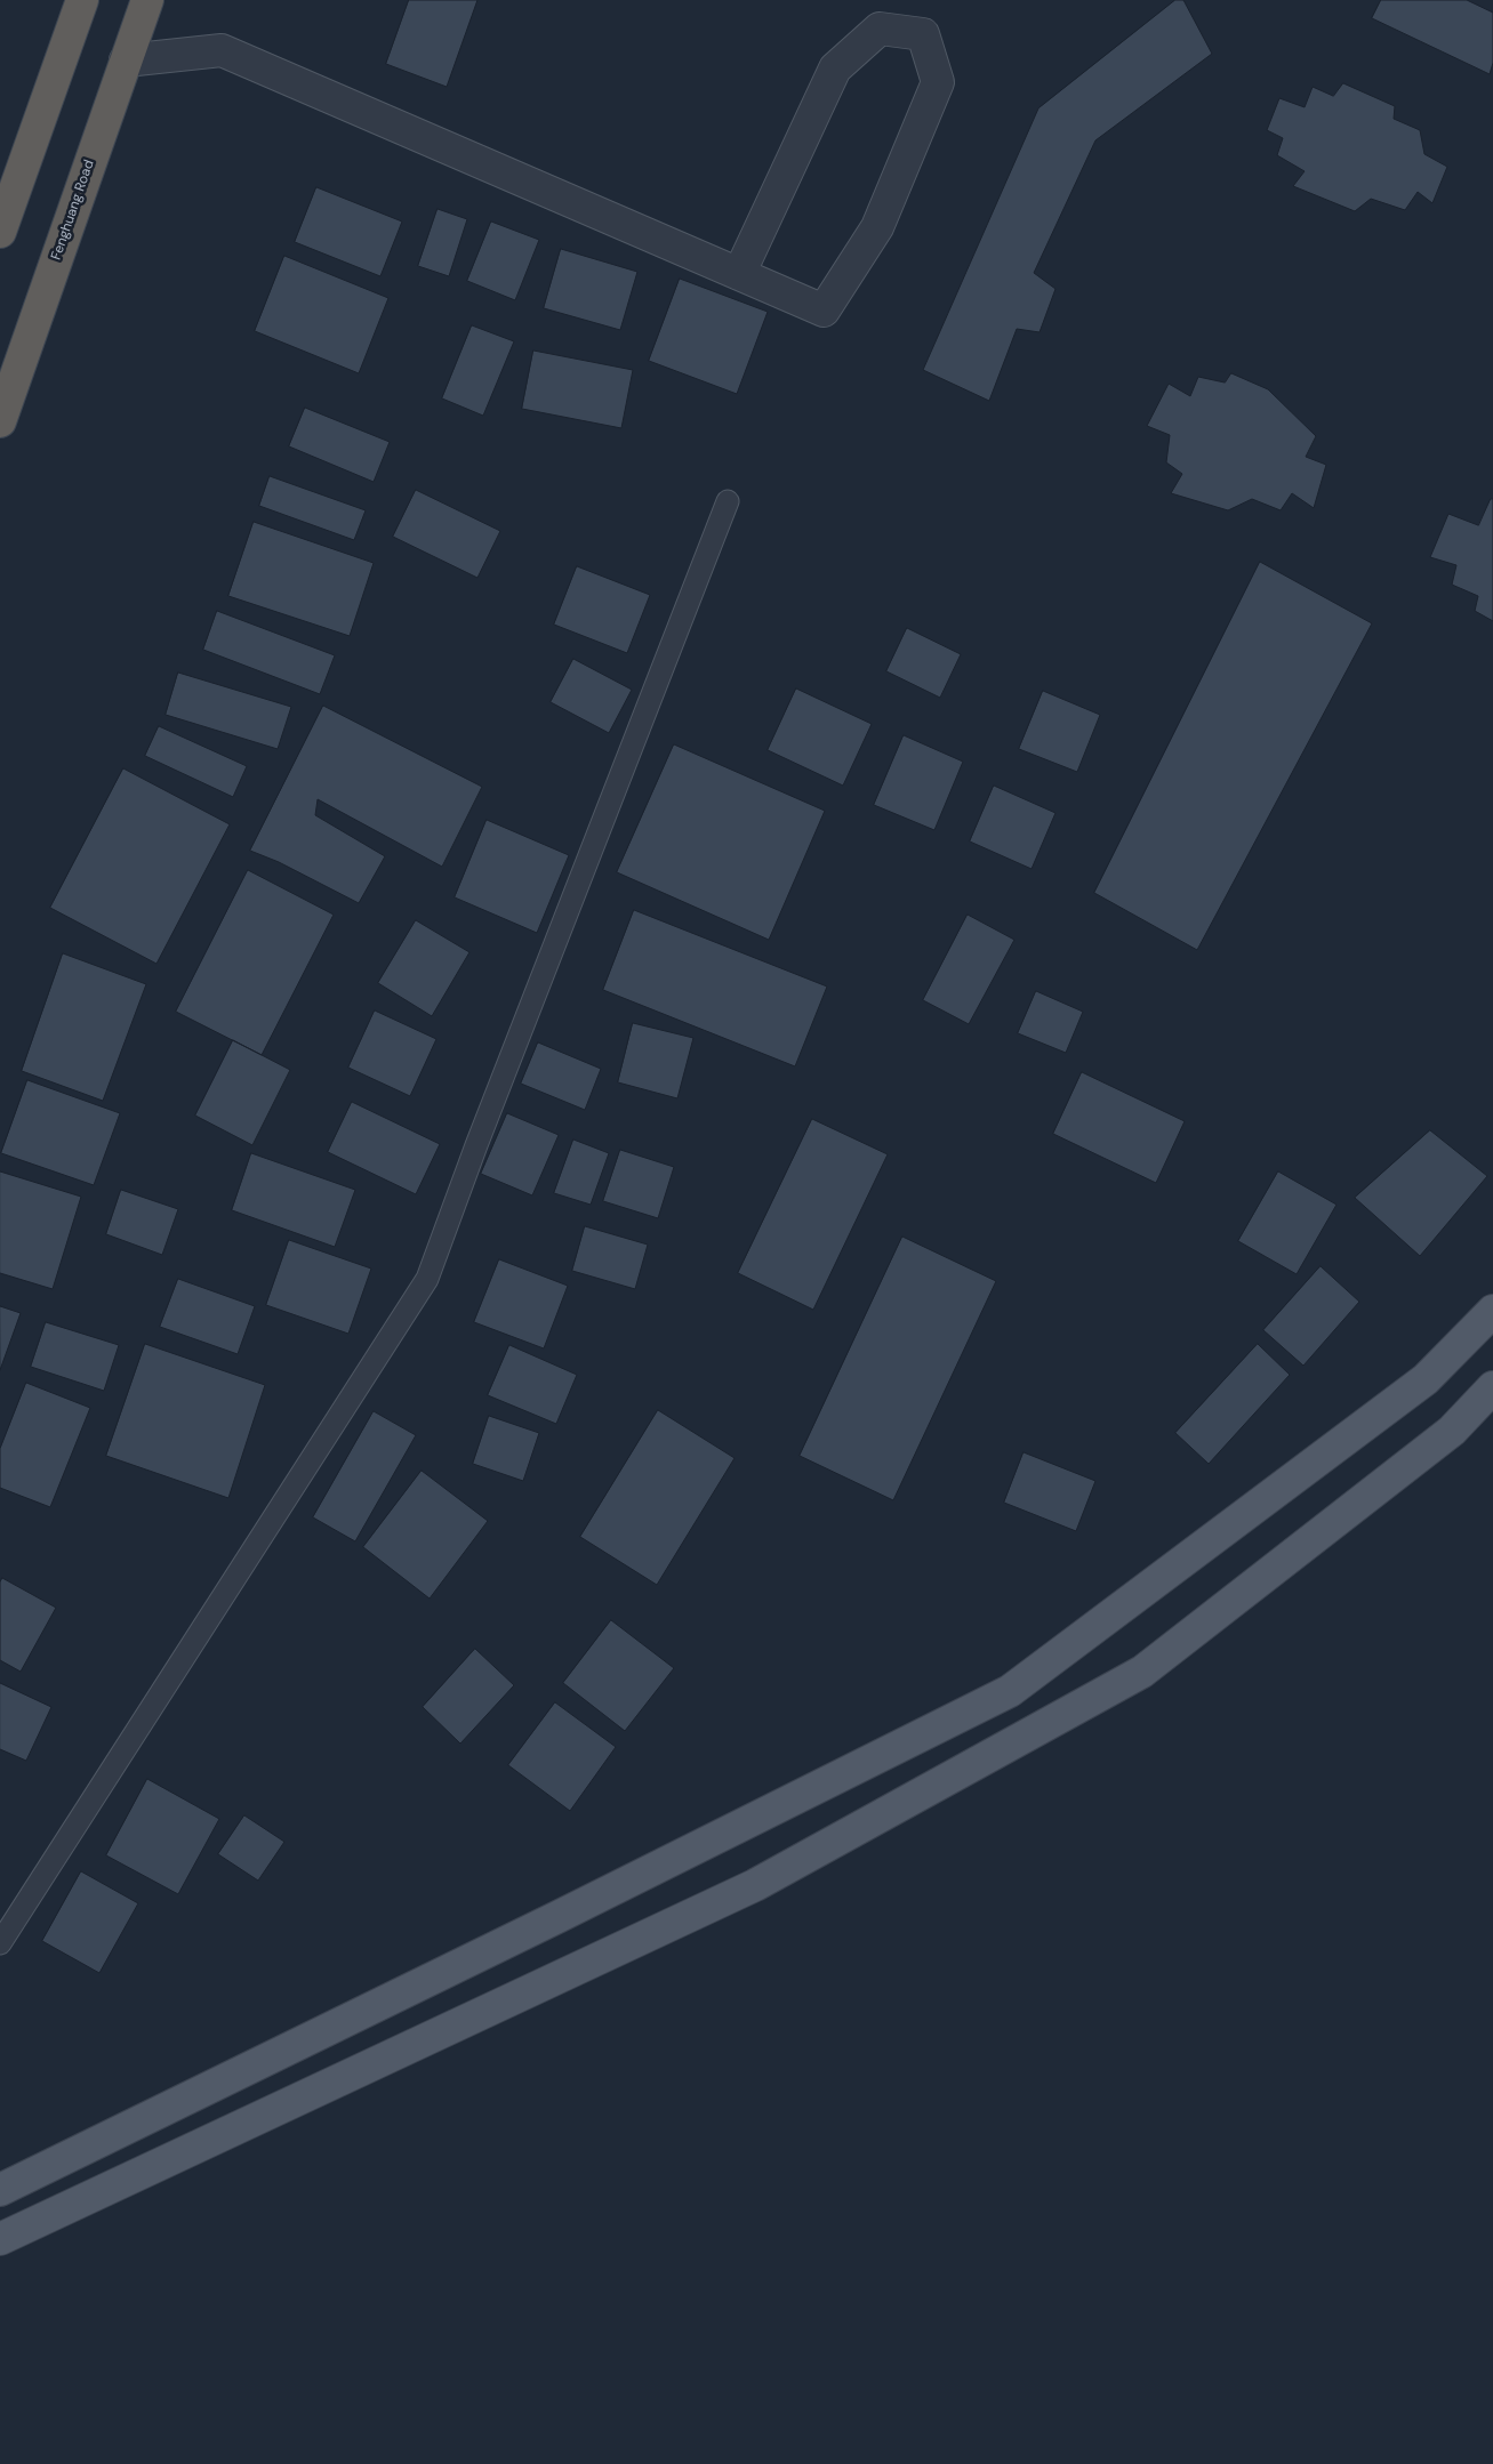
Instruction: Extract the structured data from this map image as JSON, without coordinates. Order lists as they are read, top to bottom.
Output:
{
  "streets": {
    "highway": ["Fenghuang Road"]
  }
}
